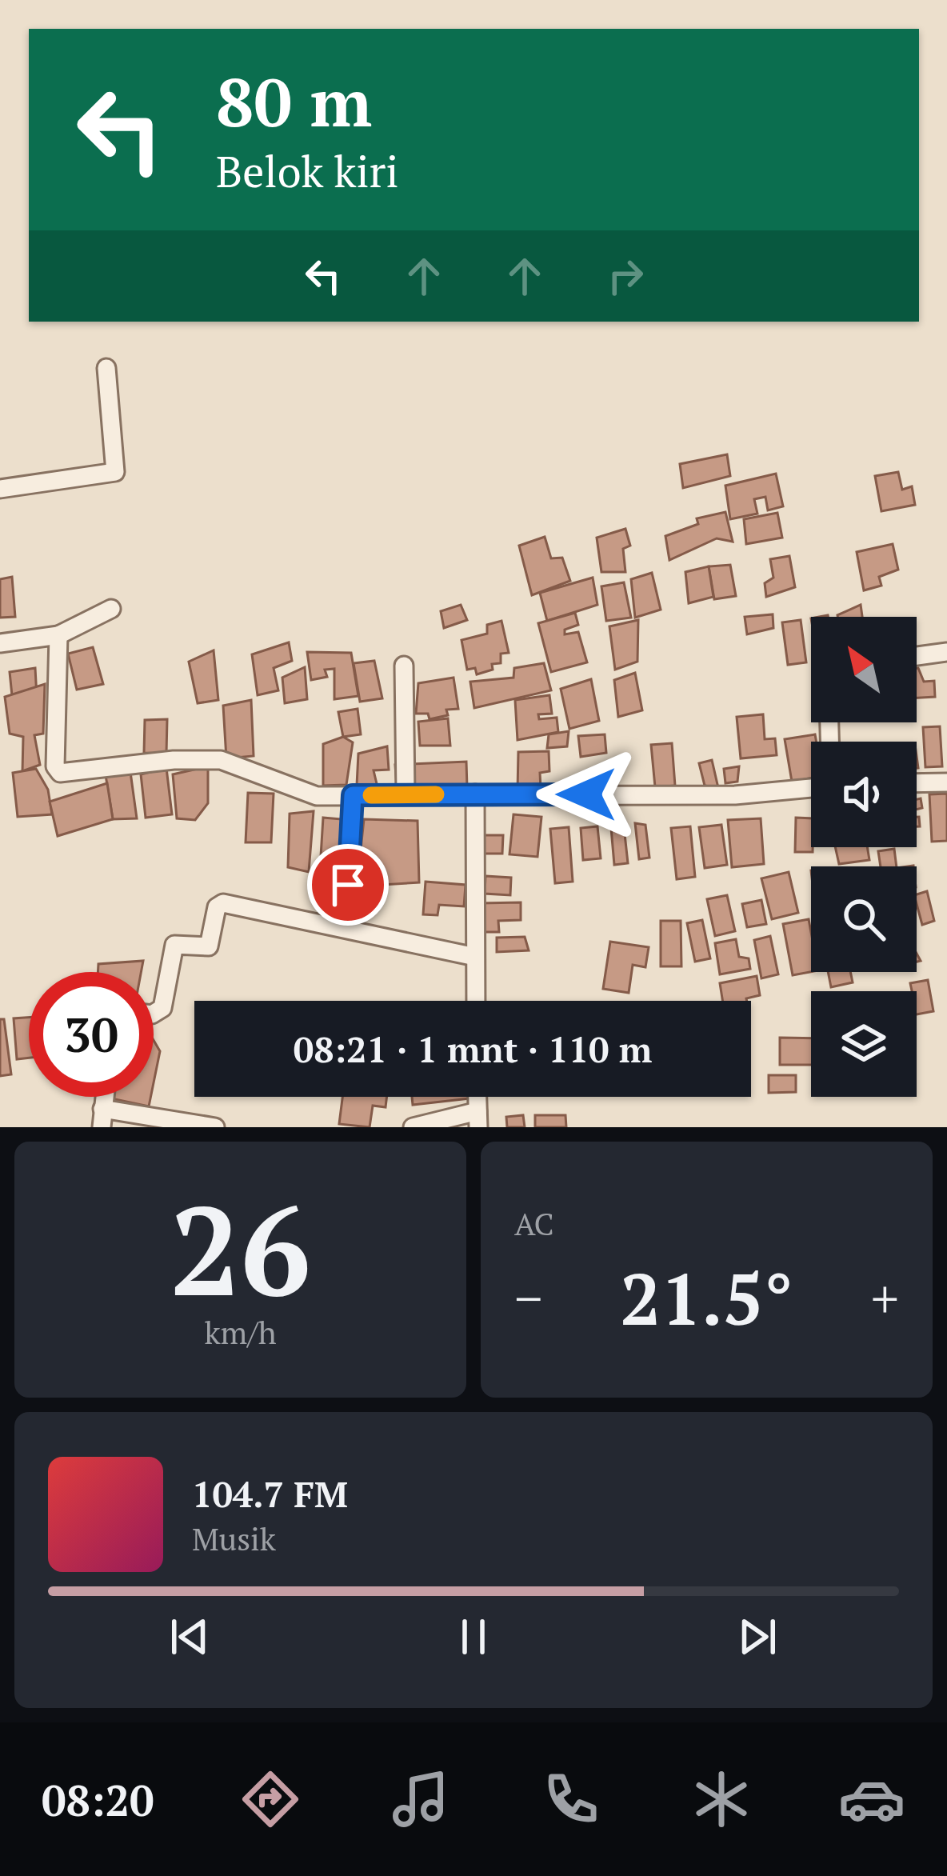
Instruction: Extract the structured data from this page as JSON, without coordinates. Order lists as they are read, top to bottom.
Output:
{
  "north": "top left",
  "page": {
    "turn": ["80 m", "Belok kiri"],
    "limit": "30",
    "trip": "08:21 · 1 mnt · 110 m",
    "tile": [
      ["26", "km/h"],
      "AC"
    ],
    "heat": ["−", "21.5°", "+"],
    "song": ["104.7 FM", "Musik"],
    "tabs": "08:20"
  }
}
